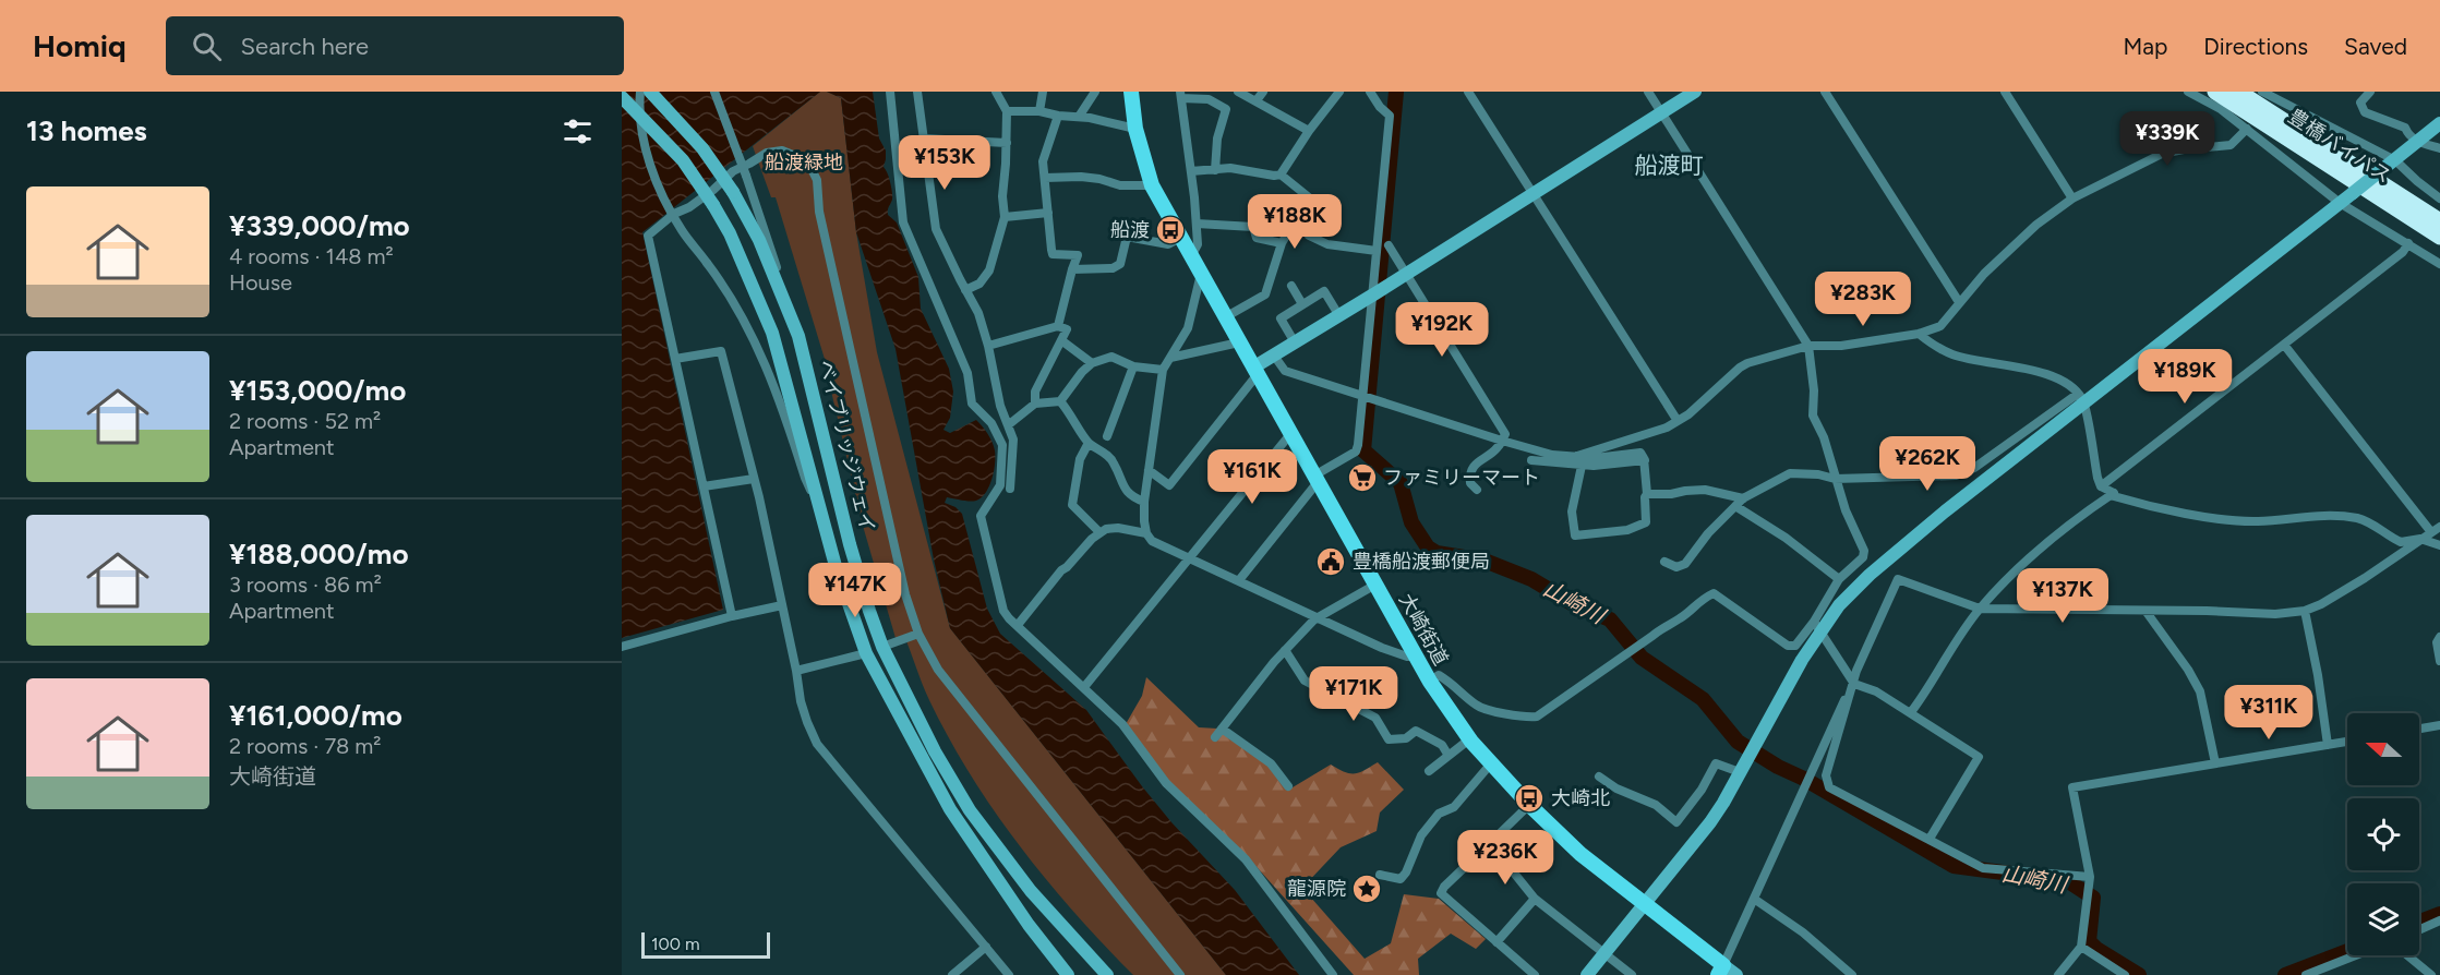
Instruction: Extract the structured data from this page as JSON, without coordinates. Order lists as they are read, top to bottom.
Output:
{
  "streets": {
    "highway": ["豊橋バイパス"],
    "main road": ["大崎街道"],
    "street": ["ベイブリッジウェイ"]
  },
  "districts": ["船渡町"],
  "water": ["山崎川"],
  "parks": ["船渡緑地"],
  "places": {
    "bus stop": ["船渡", "大崎北"],
    "supermarket": ["ファミリーマート"],
    "public building": ["豊橋船渡郵便局"],
    "place": ["龍源院"]
  },
  "scale_bar": "100 m",
  "north": "left",
  "page": {
    "header": "Homiq",
    "search": "Search here",
    "nav": ["Map", "Directions", "Saved"],
    "heading": "13 homes",
    "price": [
      "¥339K",
      "¥153K",
      "¥188K",
      "¥283K",
      "¥192K",
      "¥189K",
      "¥262K",
      "¥161K",
      "¥147K",
      "¥137K",
      "¥171K",
      "¥311K",
      "¥236K"
    ],
    "list": [
      {
        "name": "¥339,000/mo",
        "note": "4 rooms · 148 m² · House"
      },
      {
        "name": "¥153,000/mo",
        "note": "2 rooms · 52 m² · Apartment"
      },
      {
        "name": "¥188,000/mo",
        "note": "3 rooms · 86 m² · Apartment"
      },
      {
        "name": "¥161,000/mo",
        "note": "2 rooms · 78 m² · 大崎街道"
      }
    ],
    "scale": "100 m"
  }
}
